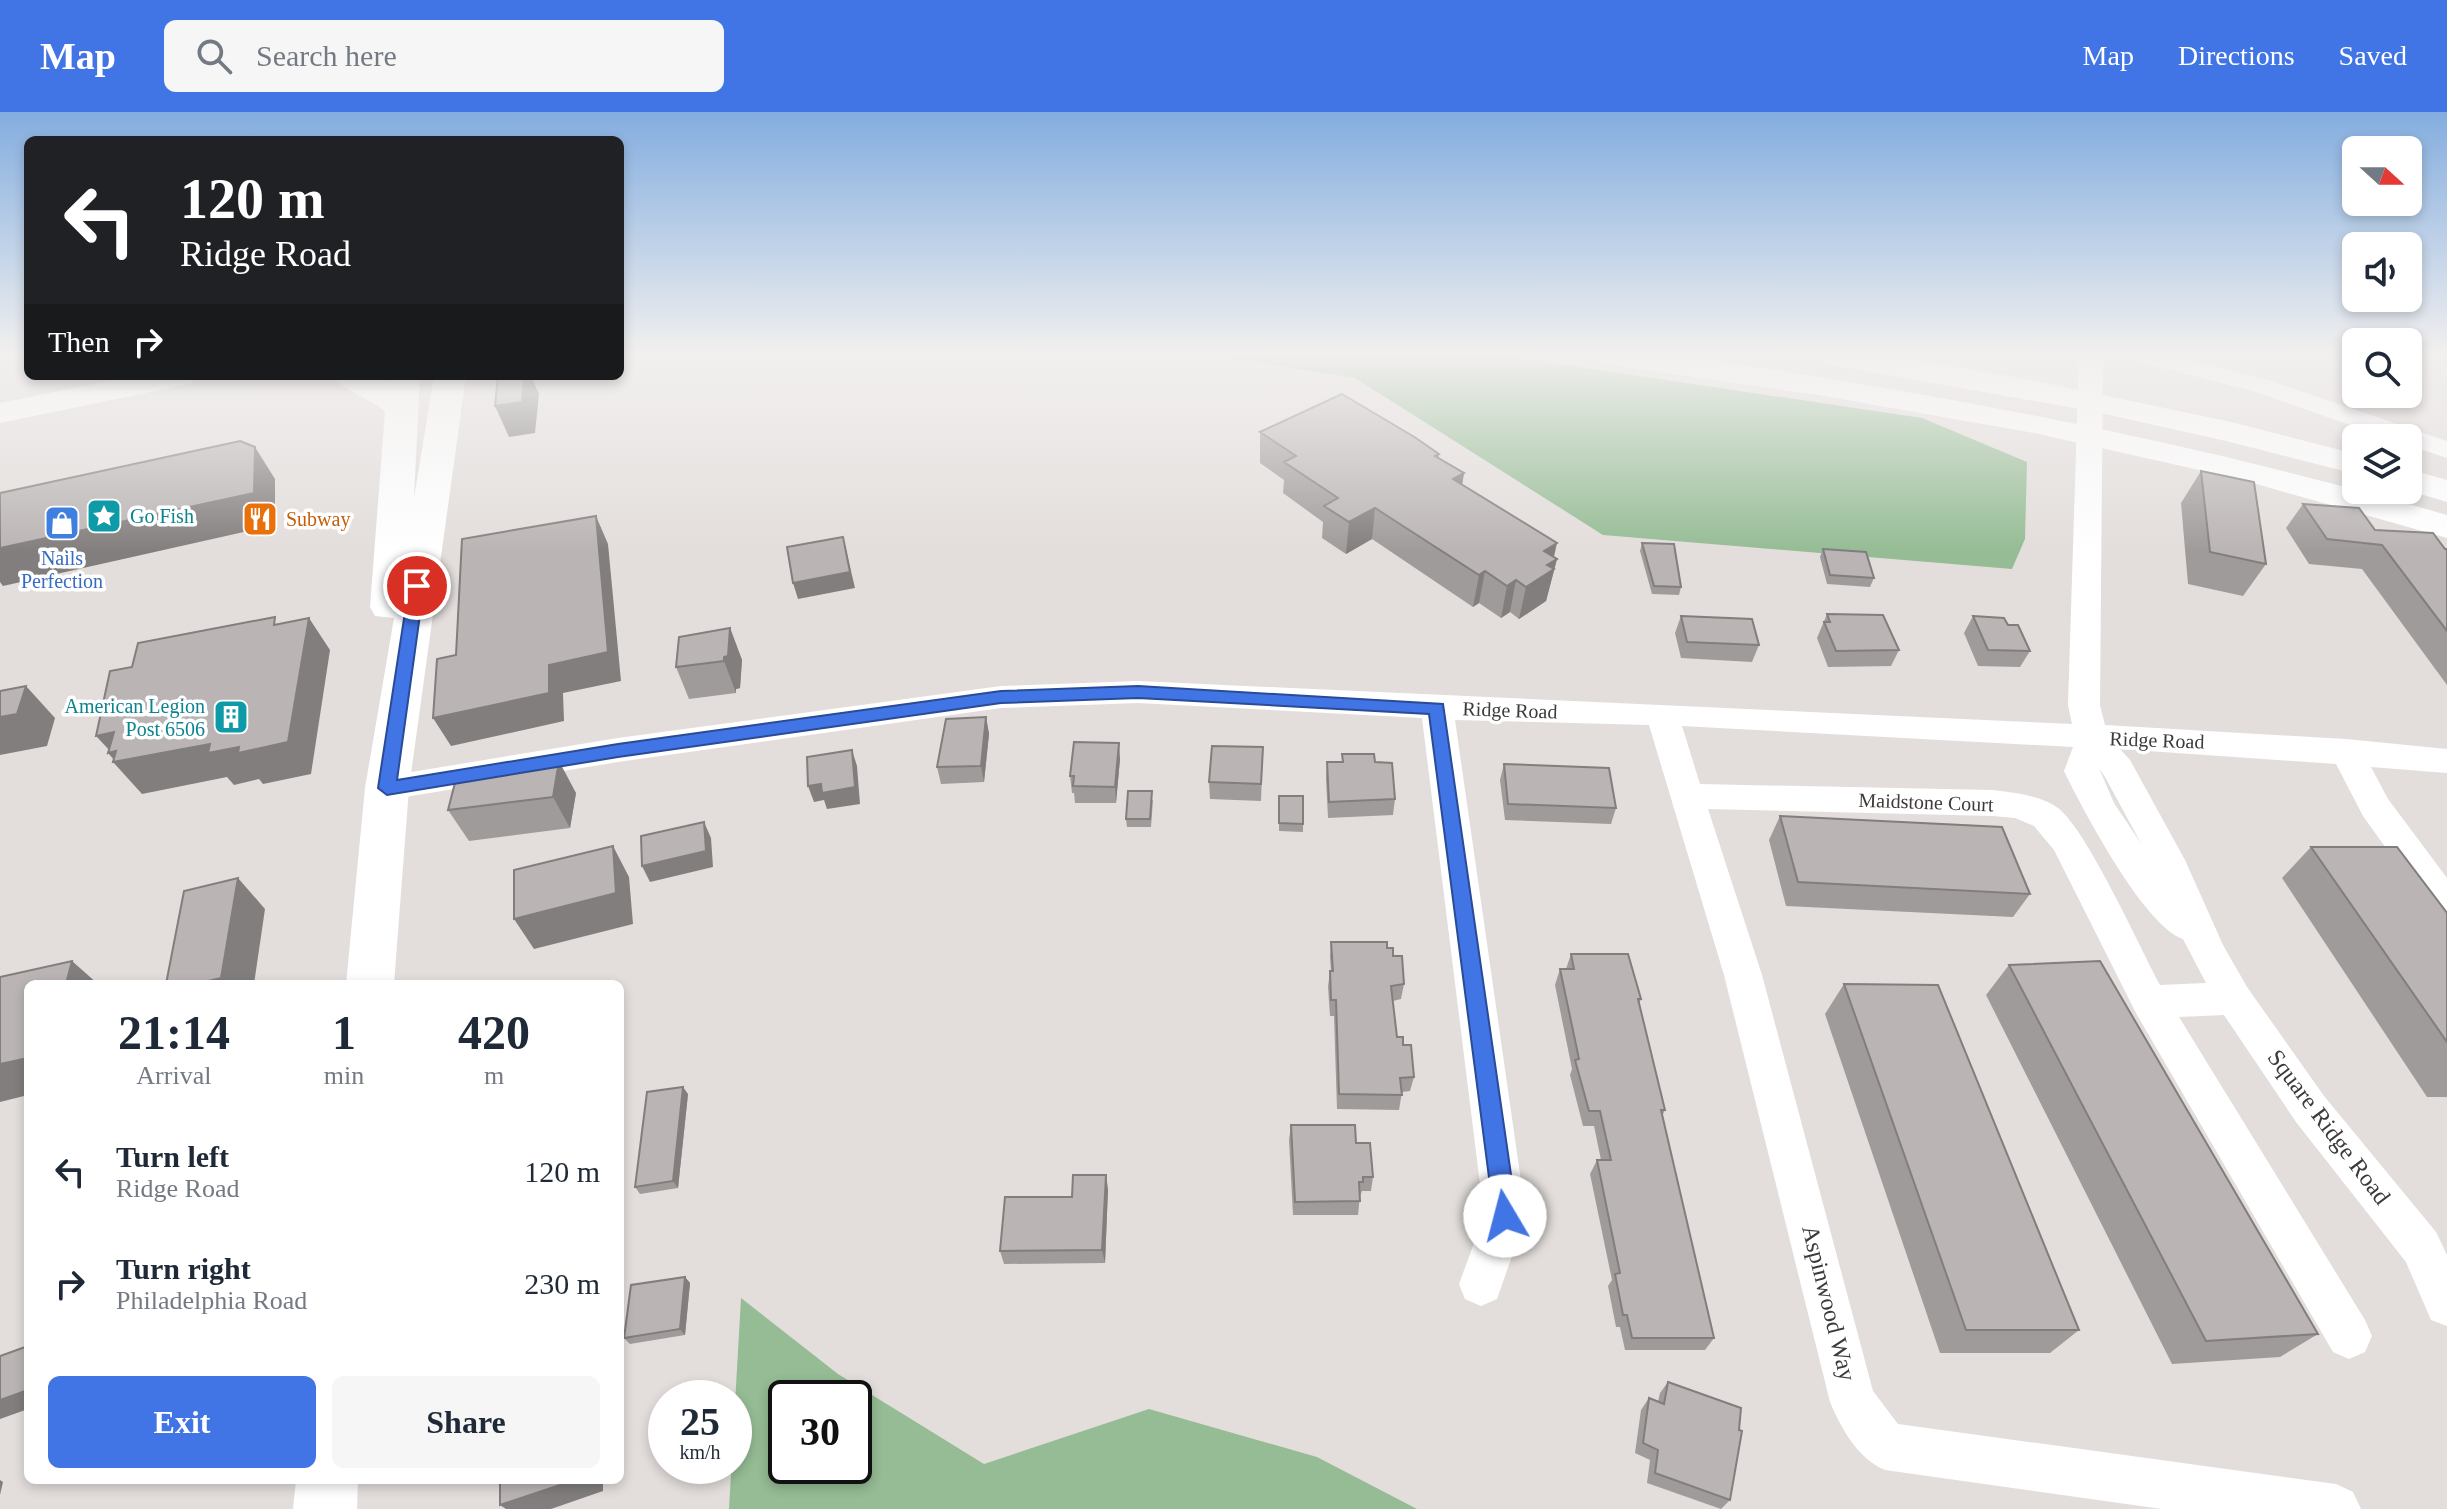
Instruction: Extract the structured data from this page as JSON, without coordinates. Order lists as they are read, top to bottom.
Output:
{
  "streets": {
    "street": [
      "Ridge Road",
      "Maidstone Court",
      "Square Ridge Road",
      "Aspinwood Way"
    ]
  },
  "crossings": [
    ["Ridge Road", "Square Ridge Road"],
    ["Ridge Road", "Aspinwood Way"],
    ["Maidstone Court", "Aspinwood Way"]
  ],
  "places": {
    "place": ["Go Fish"],
    "restaurant": ["Subway"],
    "shop": ["Nails Perfection"],
    "building": ["American Legion Post 6506"]
  },
  "north": "right",
  "page": {
    "header": "Map",
    "search": "Search here",
    "nav": ["Map", "Directions", "Saved"],
    "turn": ["120 m", "Ridge Road"],
    "then": "Then",
    "eta": [
      "21:14",
      "Arrival",
      "1",
      "min",
      "420",
      "m"
    ],
    "list": [
      {
        "name": "Turn left",
        "note": "Ridge Road",
        "value": "120 m"
      },
      {
        "name": "Turn right",
        "note": "Philadelphia Road",
        "value": "230 m"
      }
    ],
    "buttons": ["Exit", "Share"],
    "speed": "25 km/h",
    "limit": "30"
  }
}
